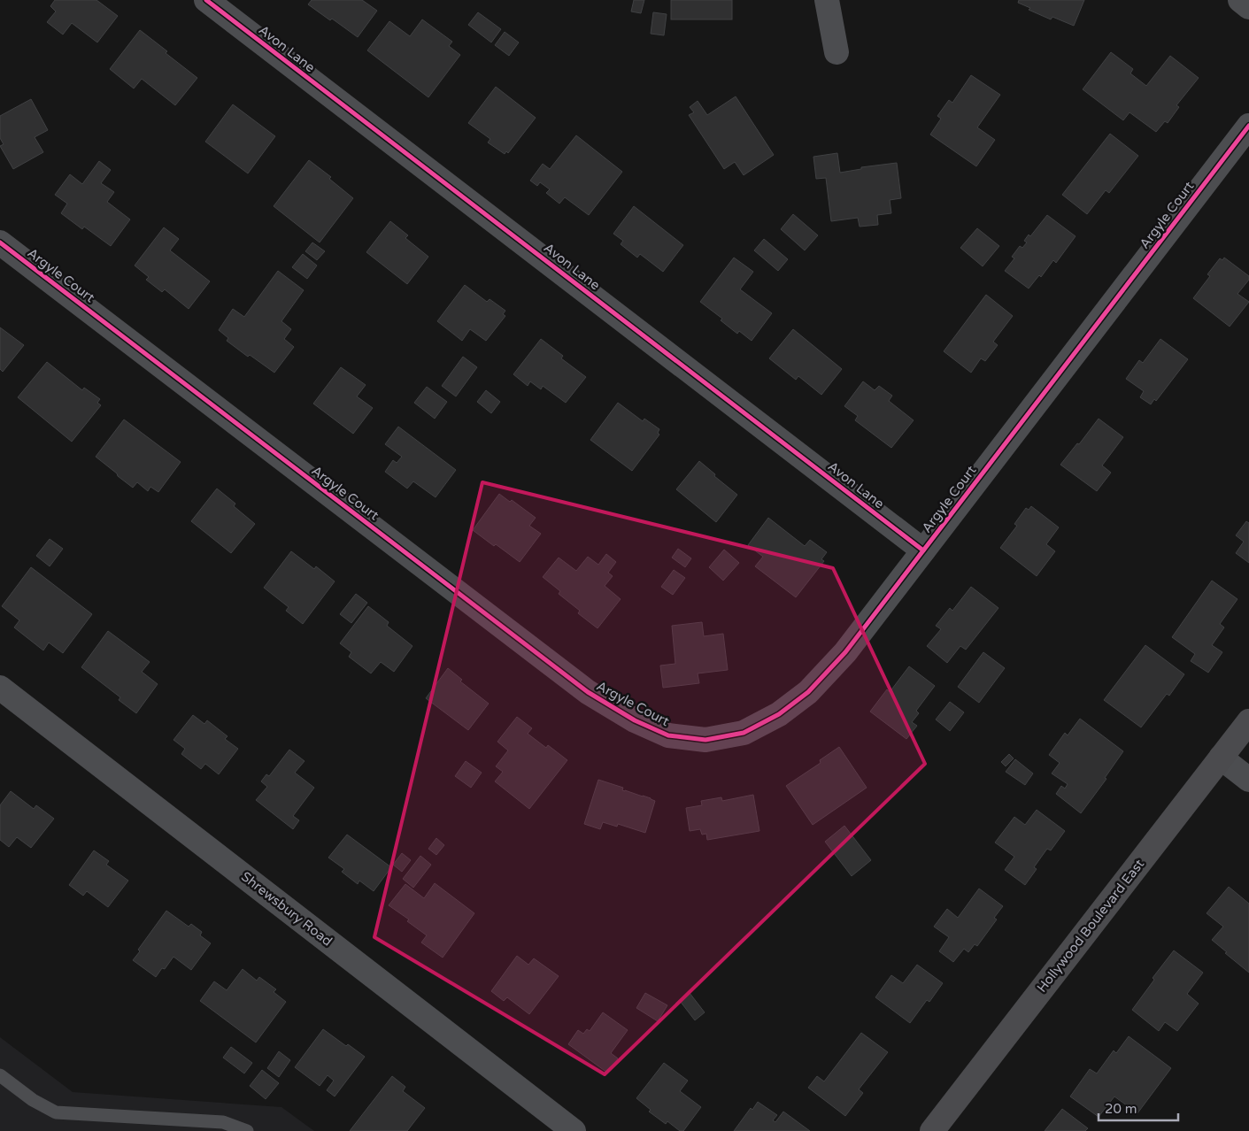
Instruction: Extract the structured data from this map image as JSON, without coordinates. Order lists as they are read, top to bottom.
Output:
{
  "streets": {
    "street": [
      "Avon Lane",
      "Argyle Court",
      "Shrewsbury Road",
      "Hollywood Boulevard East"
    ]
  },
  "crossings": [
    ["Avon Lane", "Argyle Court"]
  ],
  "scale_bar": "20 m"
}
